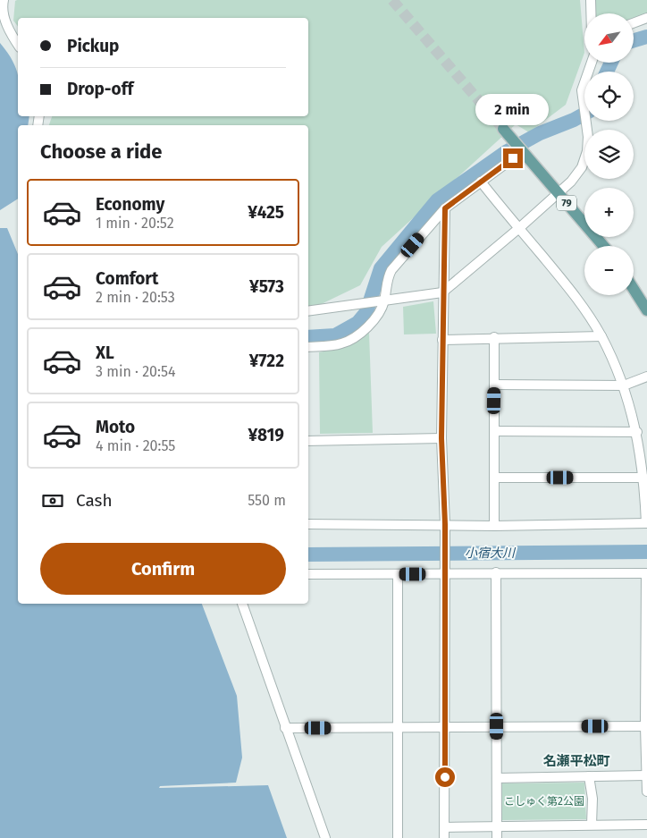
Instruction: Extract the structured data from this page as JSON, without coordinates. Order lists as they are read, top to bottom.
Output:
{
  "streets": {
    "main road": ["79"]
  },
  "districts": ["名瀬平松町"],
  "water": ["小宿大川"],
  "parks": ["こしゅく第2公園"],
  "north": "bottom left",
  "page": {
    "map_buttons": ["+", "−"],
    "banner": ["Pickup", "Drop-off"],
    "bubble": "2 min",
    "heading": "Choose a ride",
    "list": [
      {
        "name": "Economy",
        "note": "1 min · 20:52",
        "value": "¥425"
      },
      {
        "name": "Comfort",
        "note": "2 min · 20:53",
        "value": "¥573"
      },
      {
        "name": "XL",
        "note": "3 min · 20:54",
        "value": "¥722"
      },
      {
        "name": "Moto",
        "note": "4 min · 20:55",
        "value": "¥819"
      }
    ],
    "pay": ["Cash", "550 m"],
    "buttons": "Confirm"
  }
}
